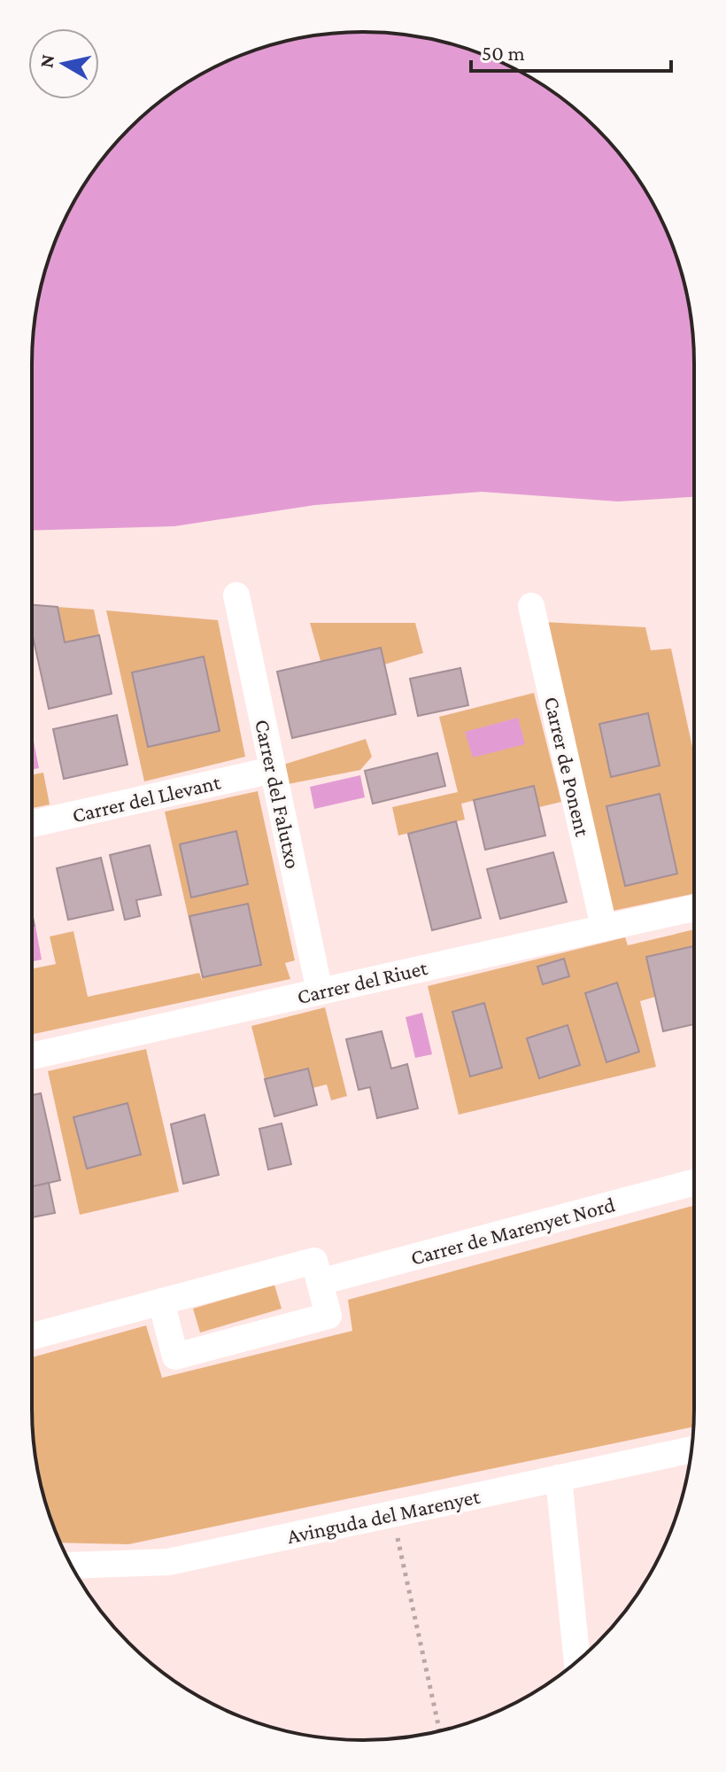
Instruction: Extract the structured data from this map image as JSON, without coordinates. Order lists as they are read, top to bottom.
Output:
{
  "streets": {
    "street": [
      "Carrer de Ponent",
      "Carrer del Falutxo",
      "Carrer del Llevant",
      "Carrer del Riuet",
      "Carrer de Marenyet Nord",
      "Avinguda del Marenyet"
    ]
  },
  "crossings": [
    ["Carrer de Ponent", "Carrer del Riuet"],
    ["Carrer del Falutxo", "Carrer del Llevant"],
    ["Carrer del Falutxo", "Carrer del Riuet"]
  ],
  "scale_bar": "50 m",
  "north": "left"
}
